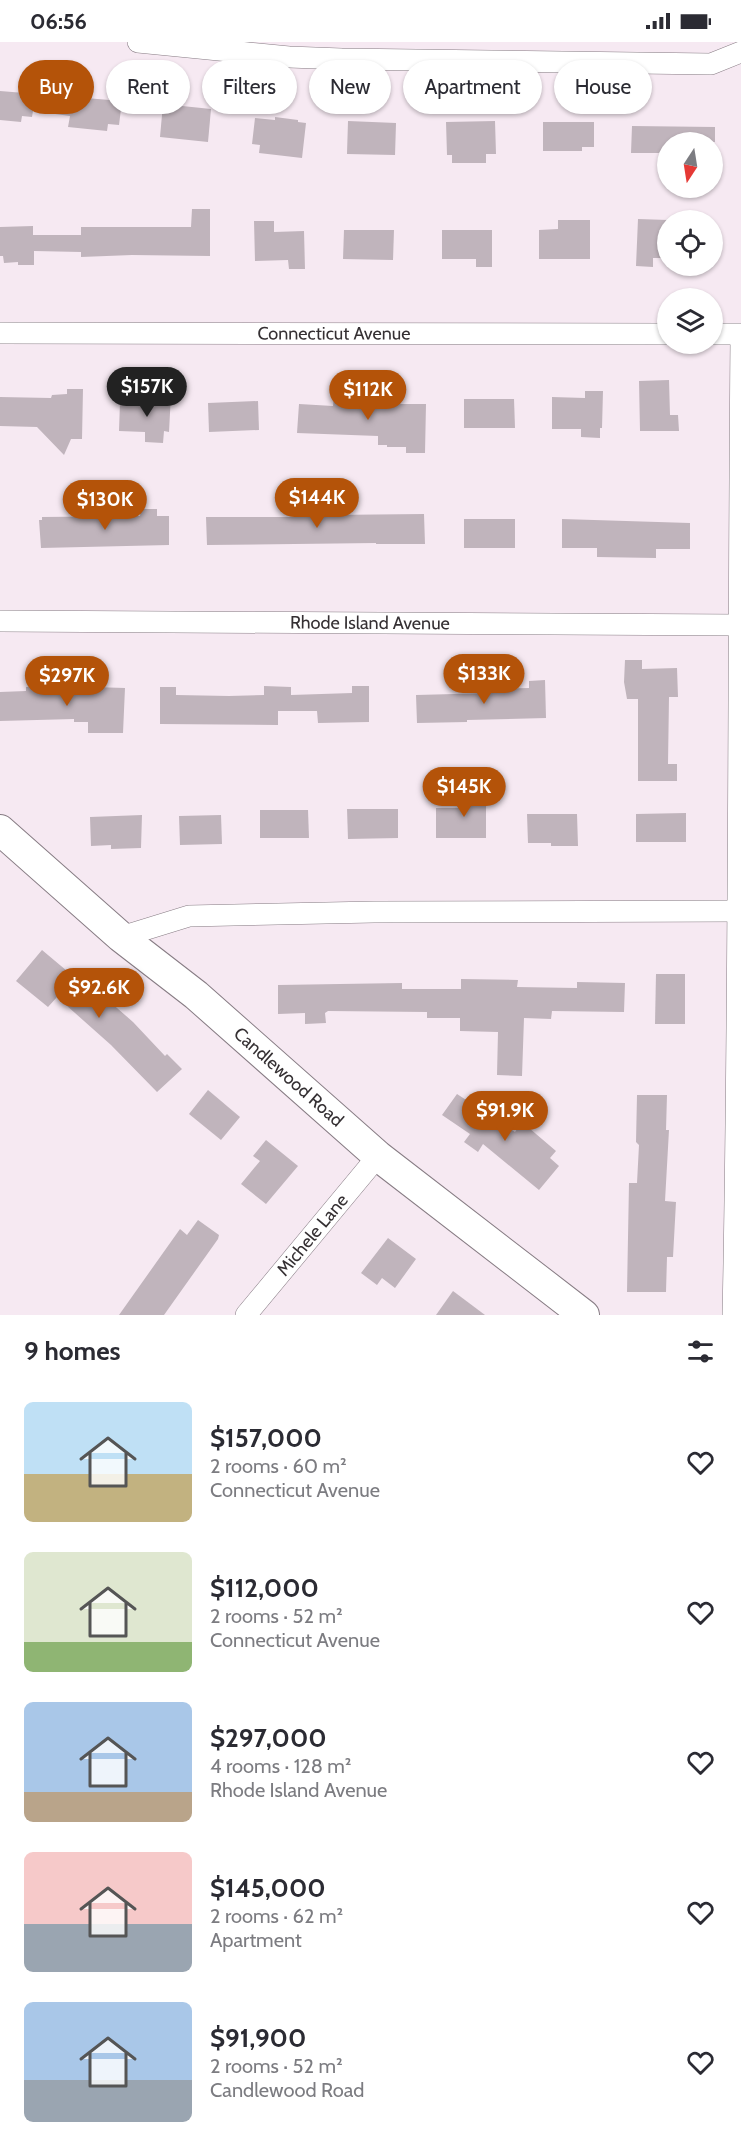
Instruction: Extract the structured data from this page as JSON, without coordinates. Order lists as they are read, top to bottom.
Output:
{
  "streets": {
    "street": [
      "Connecticut Avenue",
      "Rhode Island Avenue",
      "Candlewood Road",
      "Michele Lane"
    ]
  },
  "crossings": [
    ["Candlewood Road", "Michele Lane"]
  ],
  "north": "bottom",
  "page": {
    "status": "06:56",
    "chip": [
      "Buy",
      "Rent",
      "Filters",
      "New",
      "Apartment",
      "House"
    ],
    "price": [
      "$157K",
      "$112K",
      "$144K",
      "$130K",
      "$133K",
      "$297K",
      "$145K",
      "$92.6K",
      "$91.9K"
    ],
    "heading": "9 homes",
    "list": [
      {
        "name": "$157,000",
        "note": "2 rooms · 60 m² · Connecticut Avenue"
      },
      {
        "name": "$112,000",
        "note": "2 rooms · 52 m² · Connecticut Avenue"
      },
      {
        "name": "$297,000",
        "note": "4 rooms · 128 m² · Rhode Island Avenue"
      },
      {
        "name": "$145,000",
        "note": "2 rooms · 62 m² · Apartment"
      },
      {
        "name": "$91,900",
        "note": "2 rooms · 52 m² · Candlewood Road"
      }
    ]
  }
}
